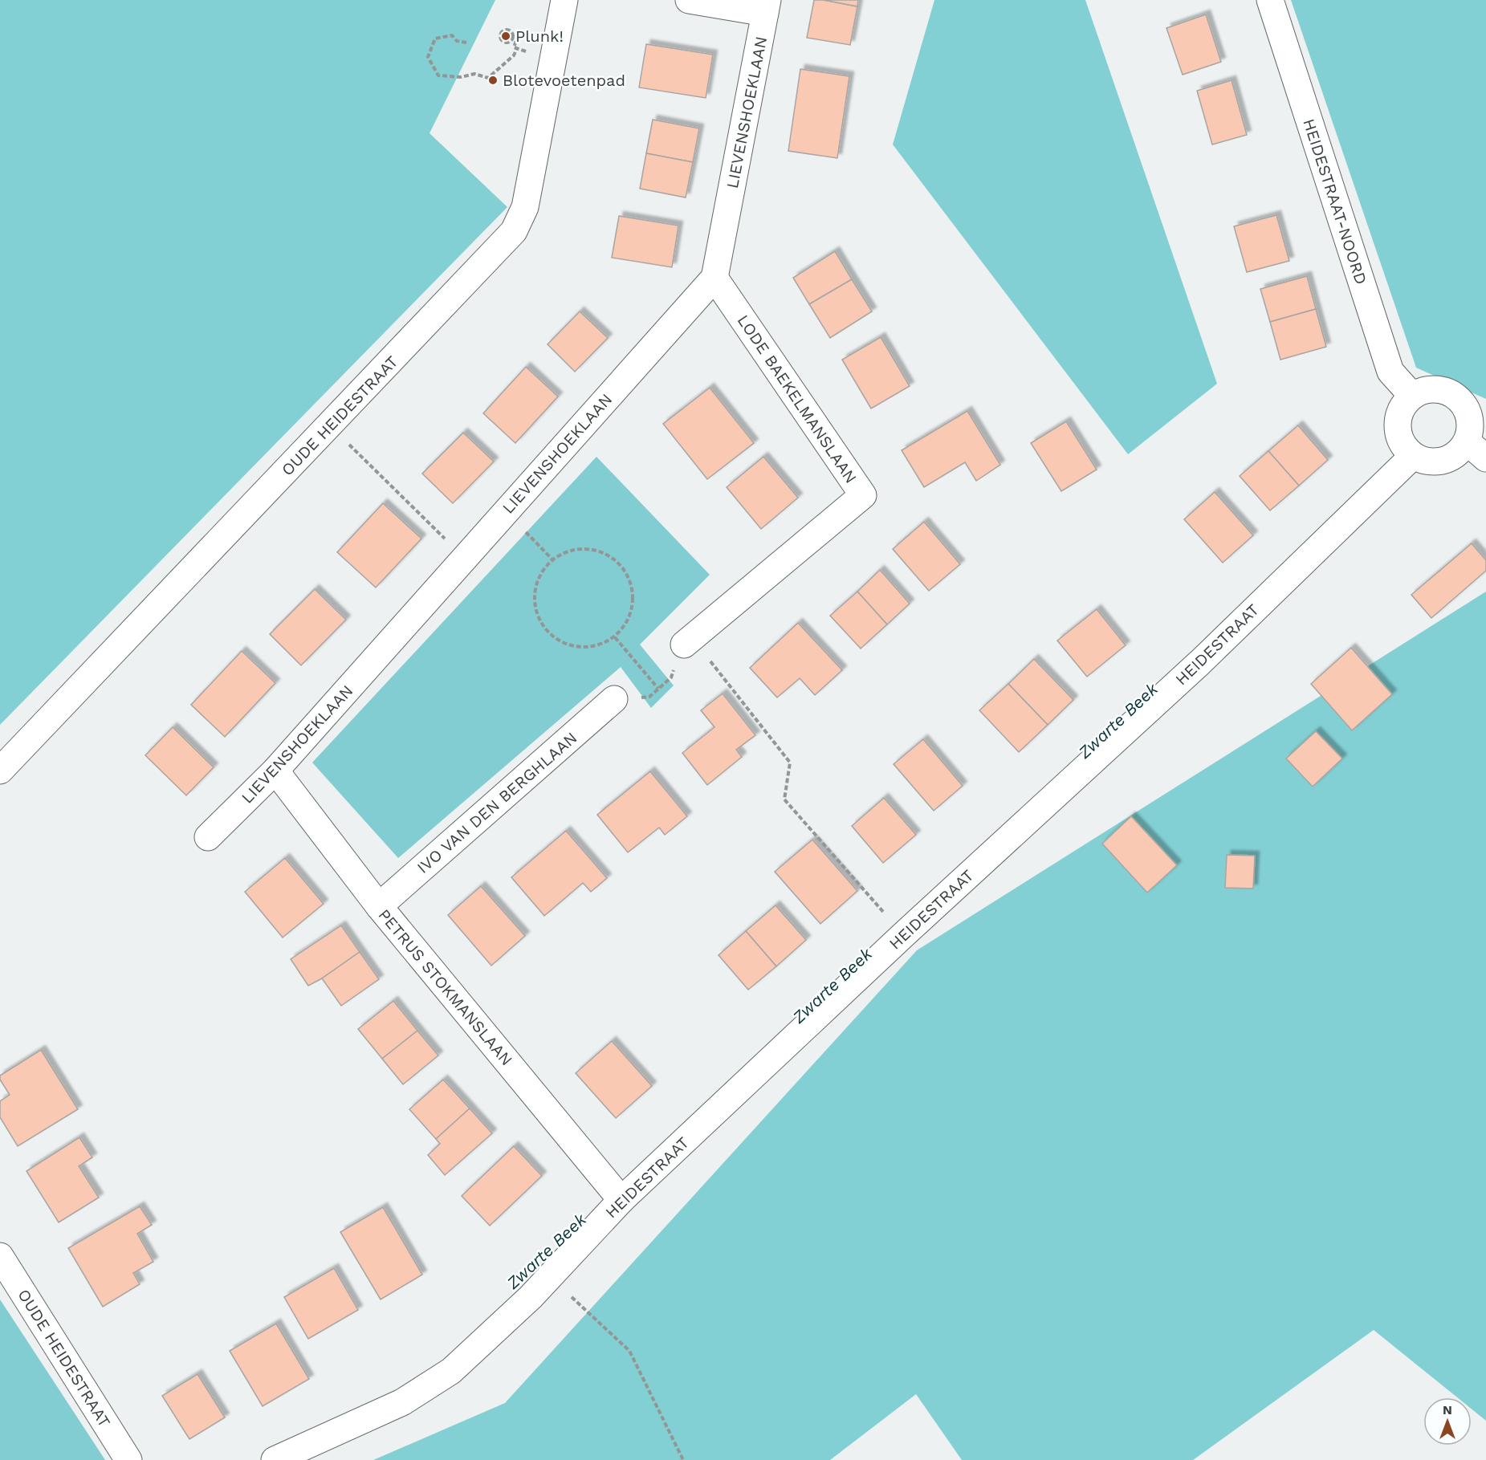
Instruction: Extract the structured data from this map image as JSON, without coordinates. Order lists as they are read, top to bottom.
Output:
{
  "streets": {
    "street": [
      "LIEVENSHOEKLAAN",
      "HEIDESTRAAT-NOORD",
      "LODE BAEKELMANSLAAN",
      "OUDE HEIDESTRAAT",
      "HEIDESTRAAT",
      "IVO VAN DEN BERGHLAAN",
      "PETRUS STOKMANSLAAN"
    ]
  },
  "crossings": [
    ["LIEVENSHOEKLAAN", "LODE BAEKELMANSLAAN"],
    ["LIEVENSHOEKLAAN", "PETRUS STOKMANSLAAN"],
    ["HEIDESTRAAT-NOORD", "HEIDESTRAAT"],
    ["HEIDESTRAAT", "PETRUS STOKMANSLAAN"],
    ["IVO VAN DEN BERGHLAAN", "PETRUS STOKMANSLAAN"]
  ],
  "water": ["Zwarte Beek"],
  "places": ["Plunk!", "Blotevoetenpad"],
  "north": "top"
}
